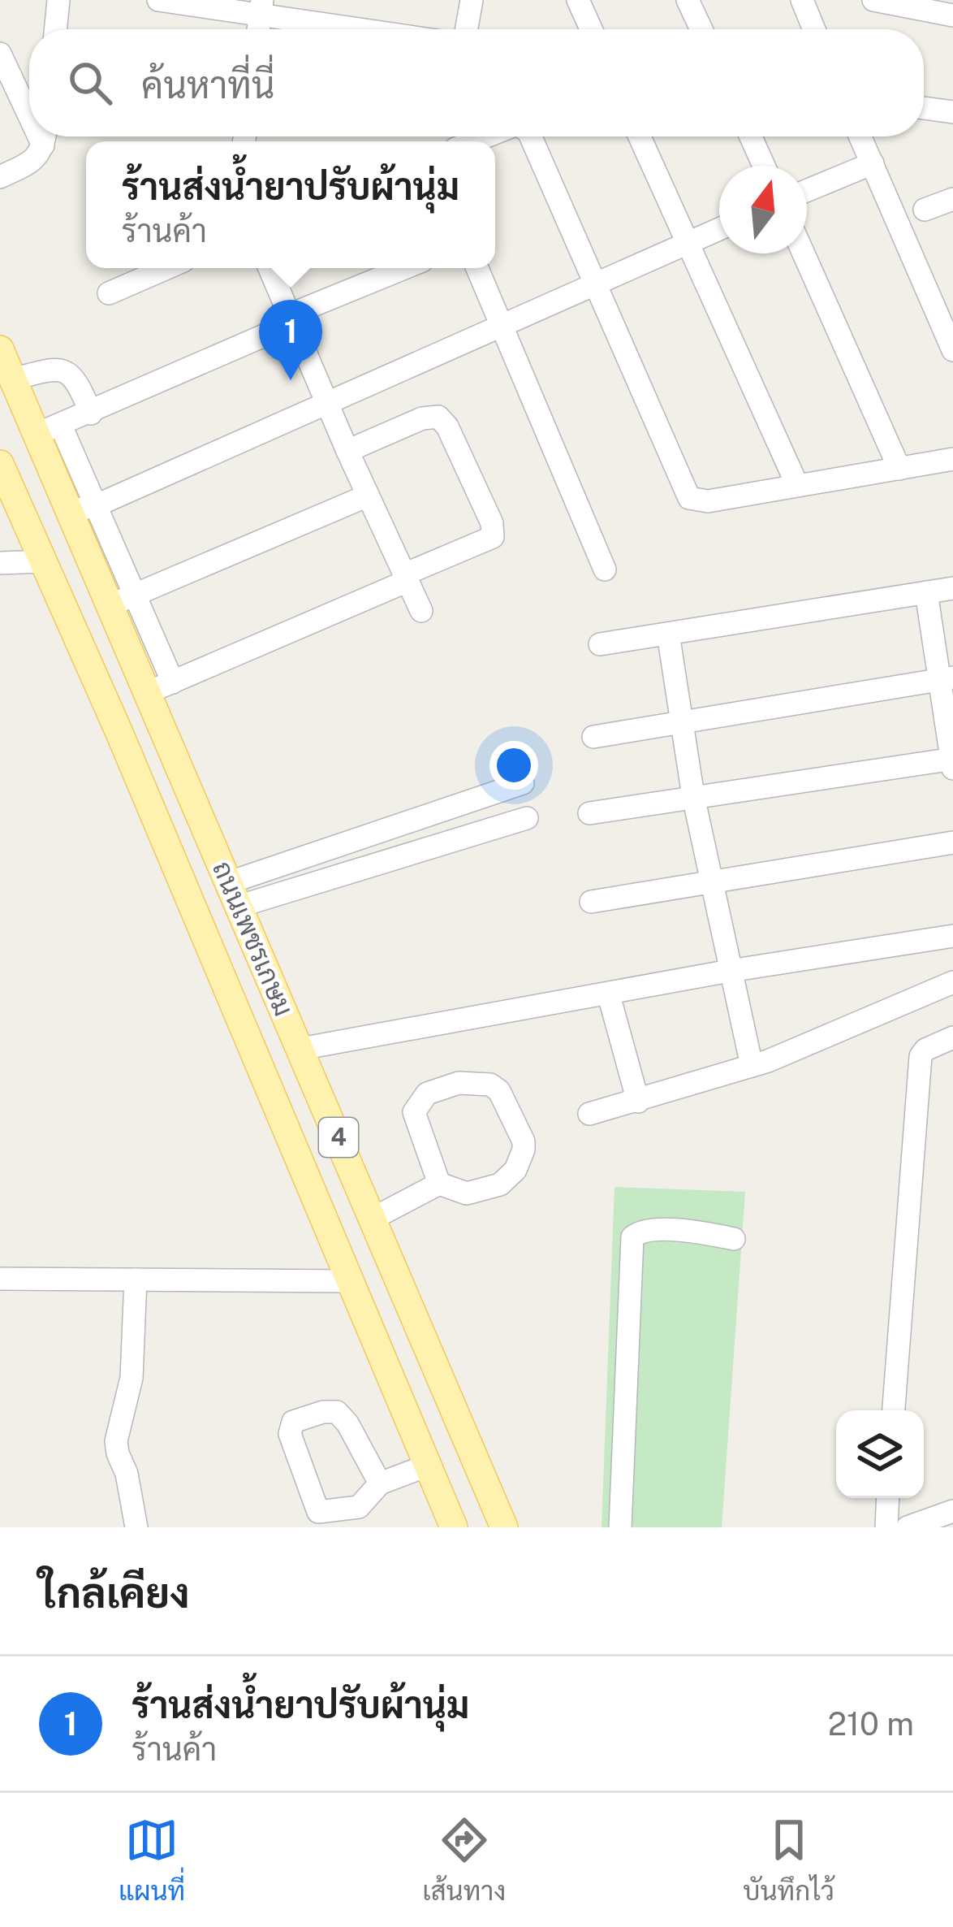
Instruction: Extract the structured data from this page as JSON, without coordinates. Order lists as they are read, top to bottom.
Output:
{
  "streets": {
    "main road": ["ถนนเพชรเกษม", "4"]
  },
  "north": "top",
  "page": {
    "search": "ค้นหาที่นี่",
    "popup": ["ร้านส่งน้ำยาปรับผ้านุ่ม", "ร้านค้า"],
    "pins": "1",
    "heading": "ใกล้เคียง",
    "list": [
      {
        "mark": "1",
        "name": "ร้านส่งน้ำยาปรับผ้านุ่ม",
        "note": "ร้านค้า",
        "value": "210 m"
      }
    ],
    "nav": ["แผนที่", "เส้นทาง", "บันทึกไว้"]
  }
}
